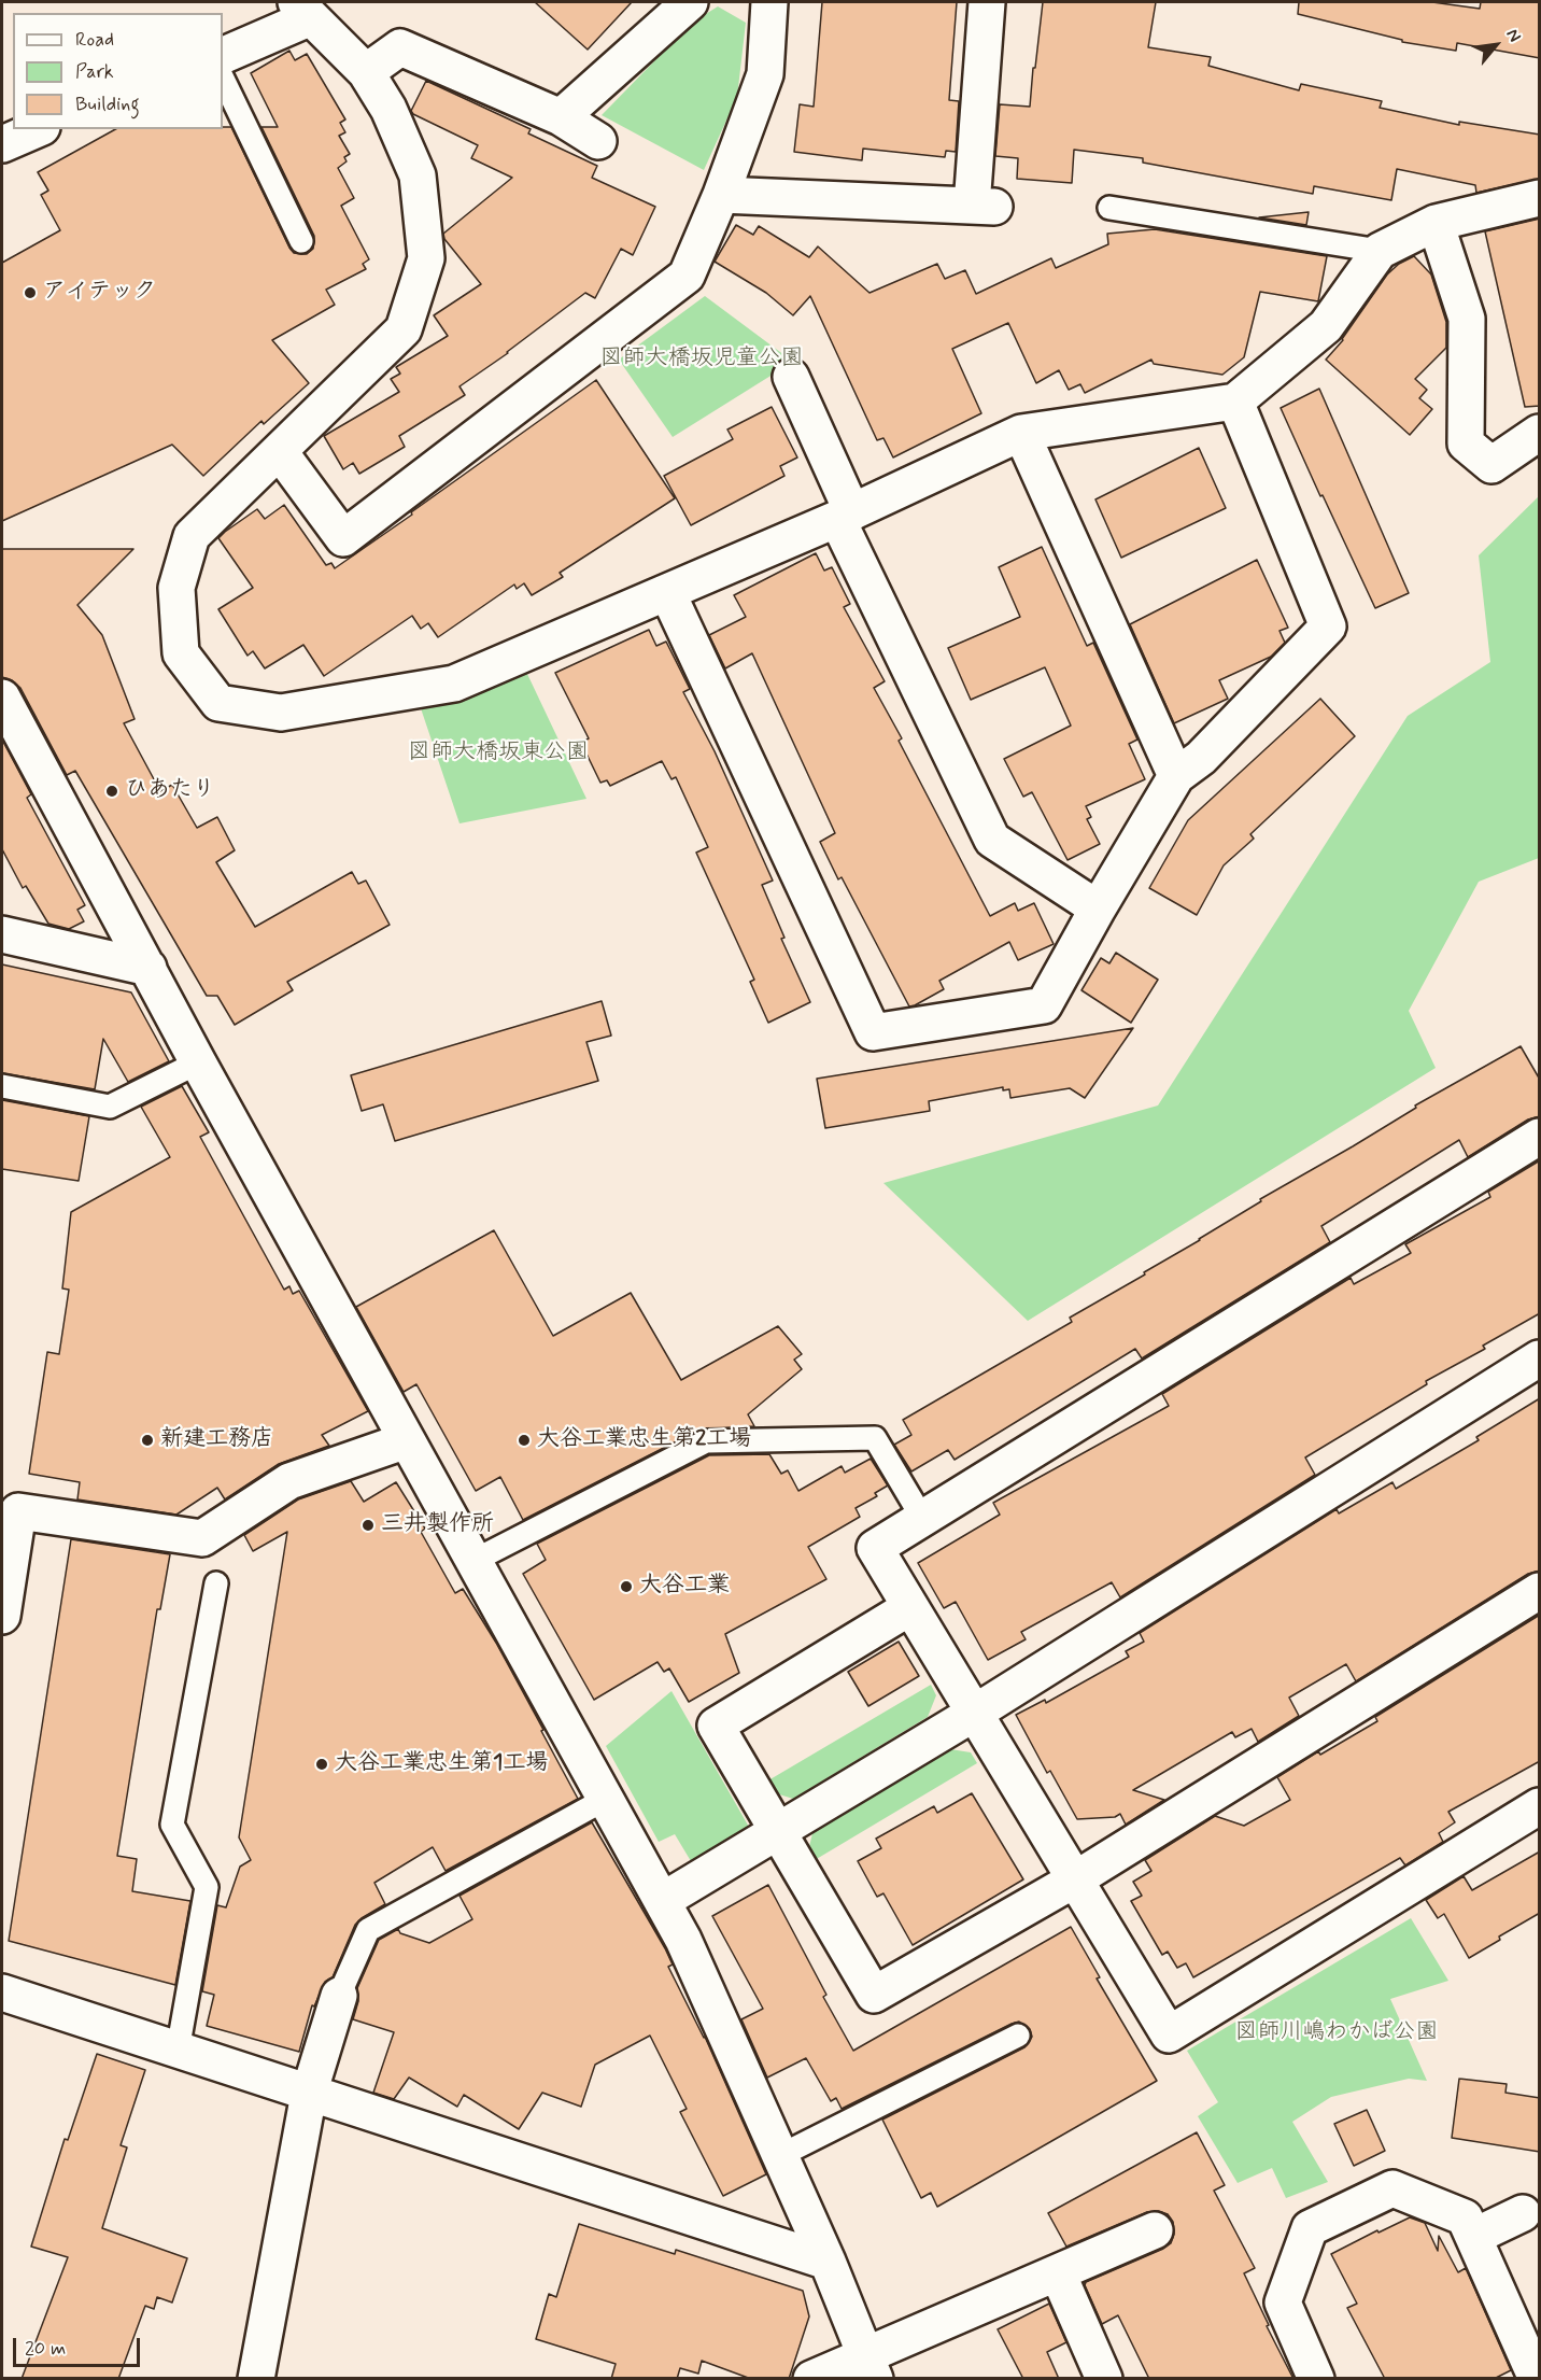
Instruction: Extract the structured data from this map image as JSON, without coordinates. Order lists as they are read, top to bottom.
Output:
{
  "parks": ["図師大橋坂児童公園", "図師大橋坂東公園", "図師川嶋わかば公園"],
  "places": [
    "アイテック",
    "ひあたり",
    "新建工務店",
    "大谷工業忠生第2工場",
    "三井製作所",
    "大谷工業",
    "大谷工業忠生第1工場"
  ],
  "legend": ["Road", "Park", "Building"],
  "scale_bar": "20 m",
  "north": "top right"
}
